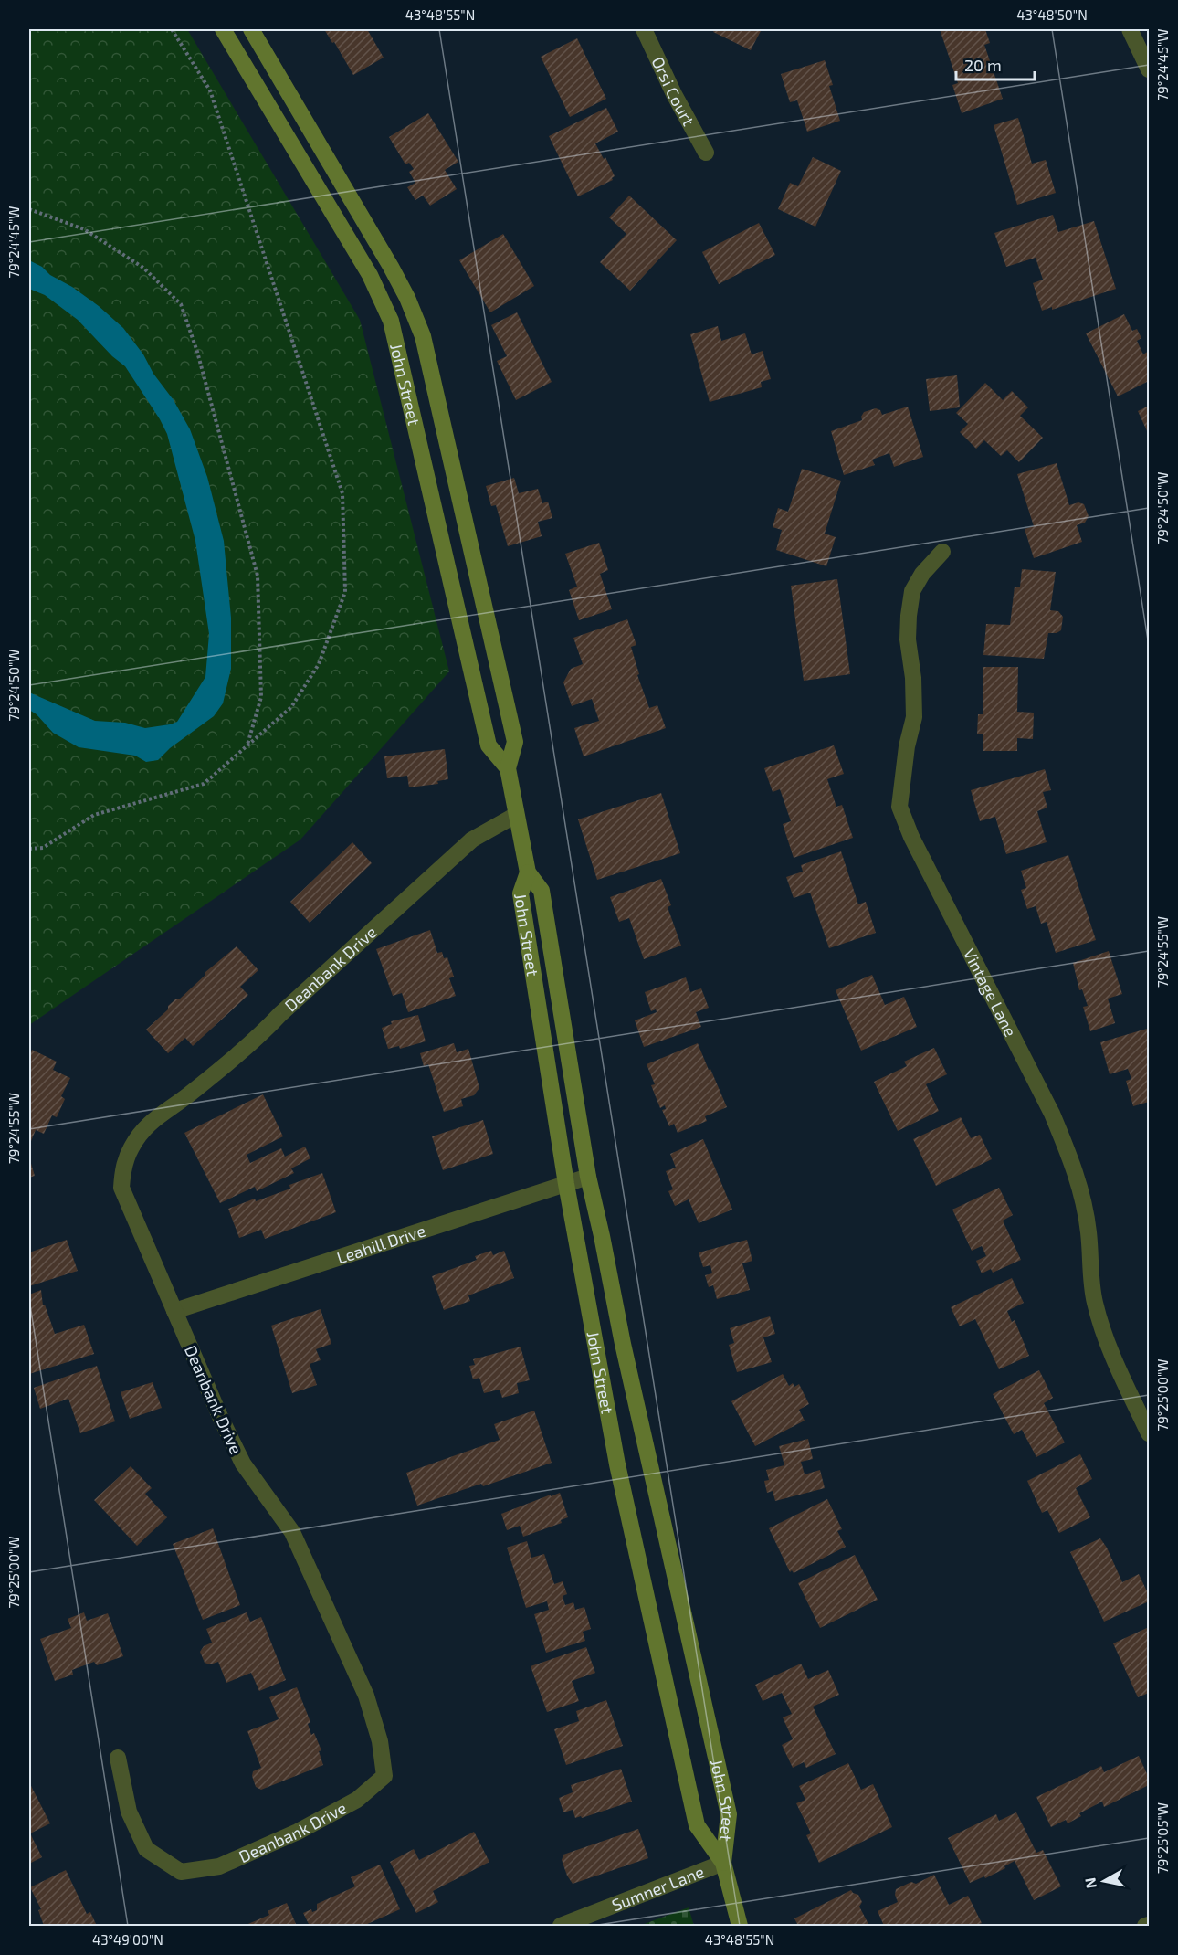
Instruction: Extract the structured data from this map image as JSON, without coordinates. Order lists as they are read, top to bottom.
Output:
{
  "streets": {
    "main road": ["John Street"],
    "street": [
      "Orsi Court",
      "Deanbank Drive",
      "Vintage Lane",
      "Leahill Drive",
      "Sumner Lane"
    ]
  },
  "crossings": [
    ["John Street", "Deanbank Drive"],
    ["John Street", "Leahill Drive"],
    ["John Street", "Sumner Lane"],
    ["Deanbank Drive", "Leahill Drive"]
  ],
  "scale_bar": "20 m",
  "north": "left",
  "coordinates": [
    "43°48'55\"N",
    "43°48'50\"N",
    "79°24'45\"W",
    "79°24'50\"W",
    "79°24'55\"W",
    "79°25'00\"W",
    "79°25'05\"W",
    "43°49'00\"N"
  ]
}
